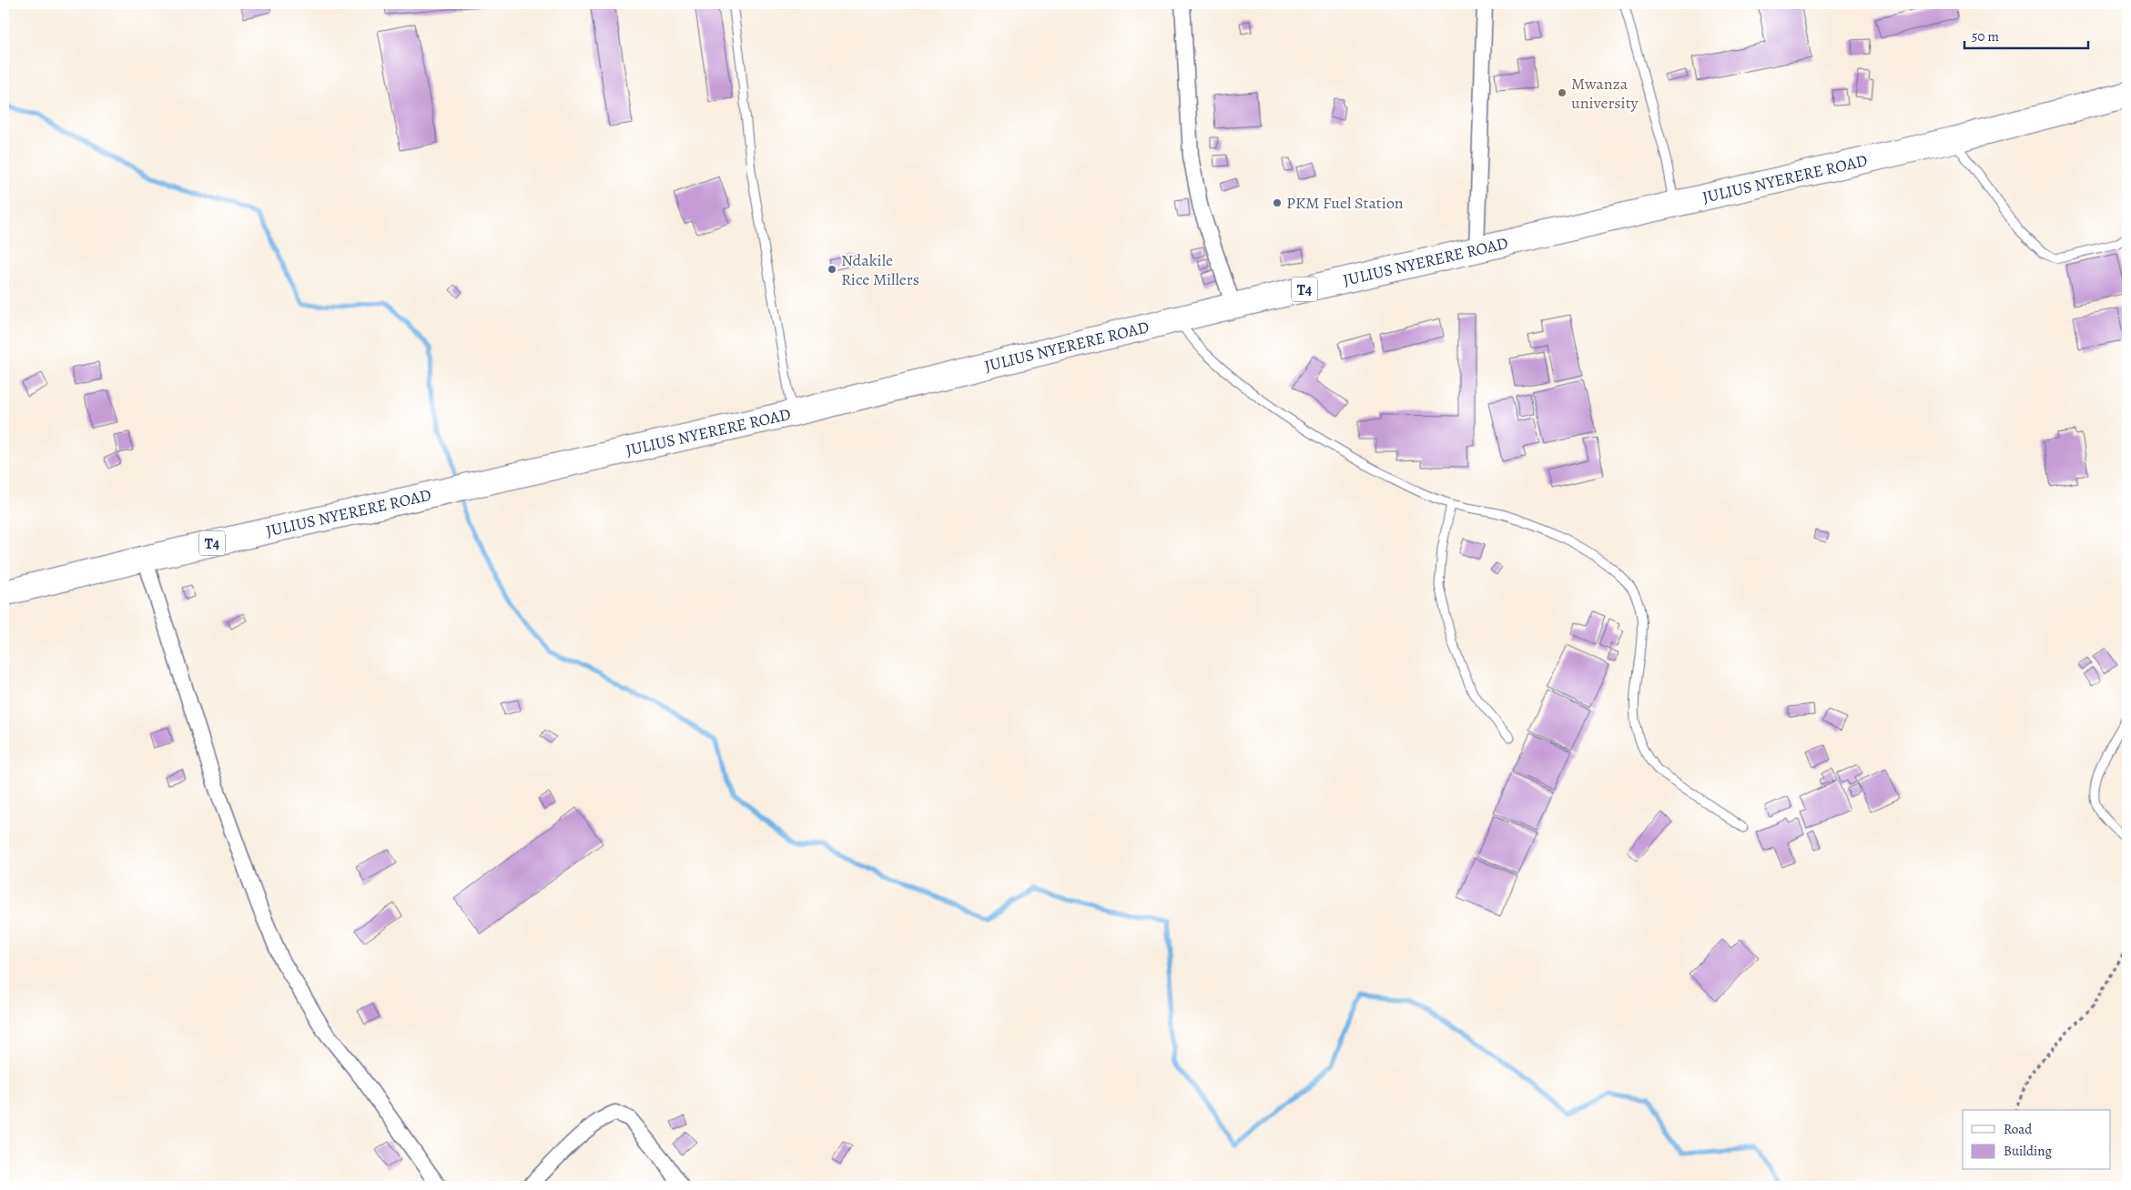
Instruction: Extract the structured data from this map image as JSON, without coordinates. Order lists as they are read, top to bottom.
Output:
{
  "streets": {
    "highway": ["JULIUS NYERERE ROAD", "T4"]
  },
  "places": ["Mwanza university", "PKM Fuel Station", "Ndakile Rice Millers"],
  "legend": ["Road", "Building"],
  "scale_bar": "50 m"
}
